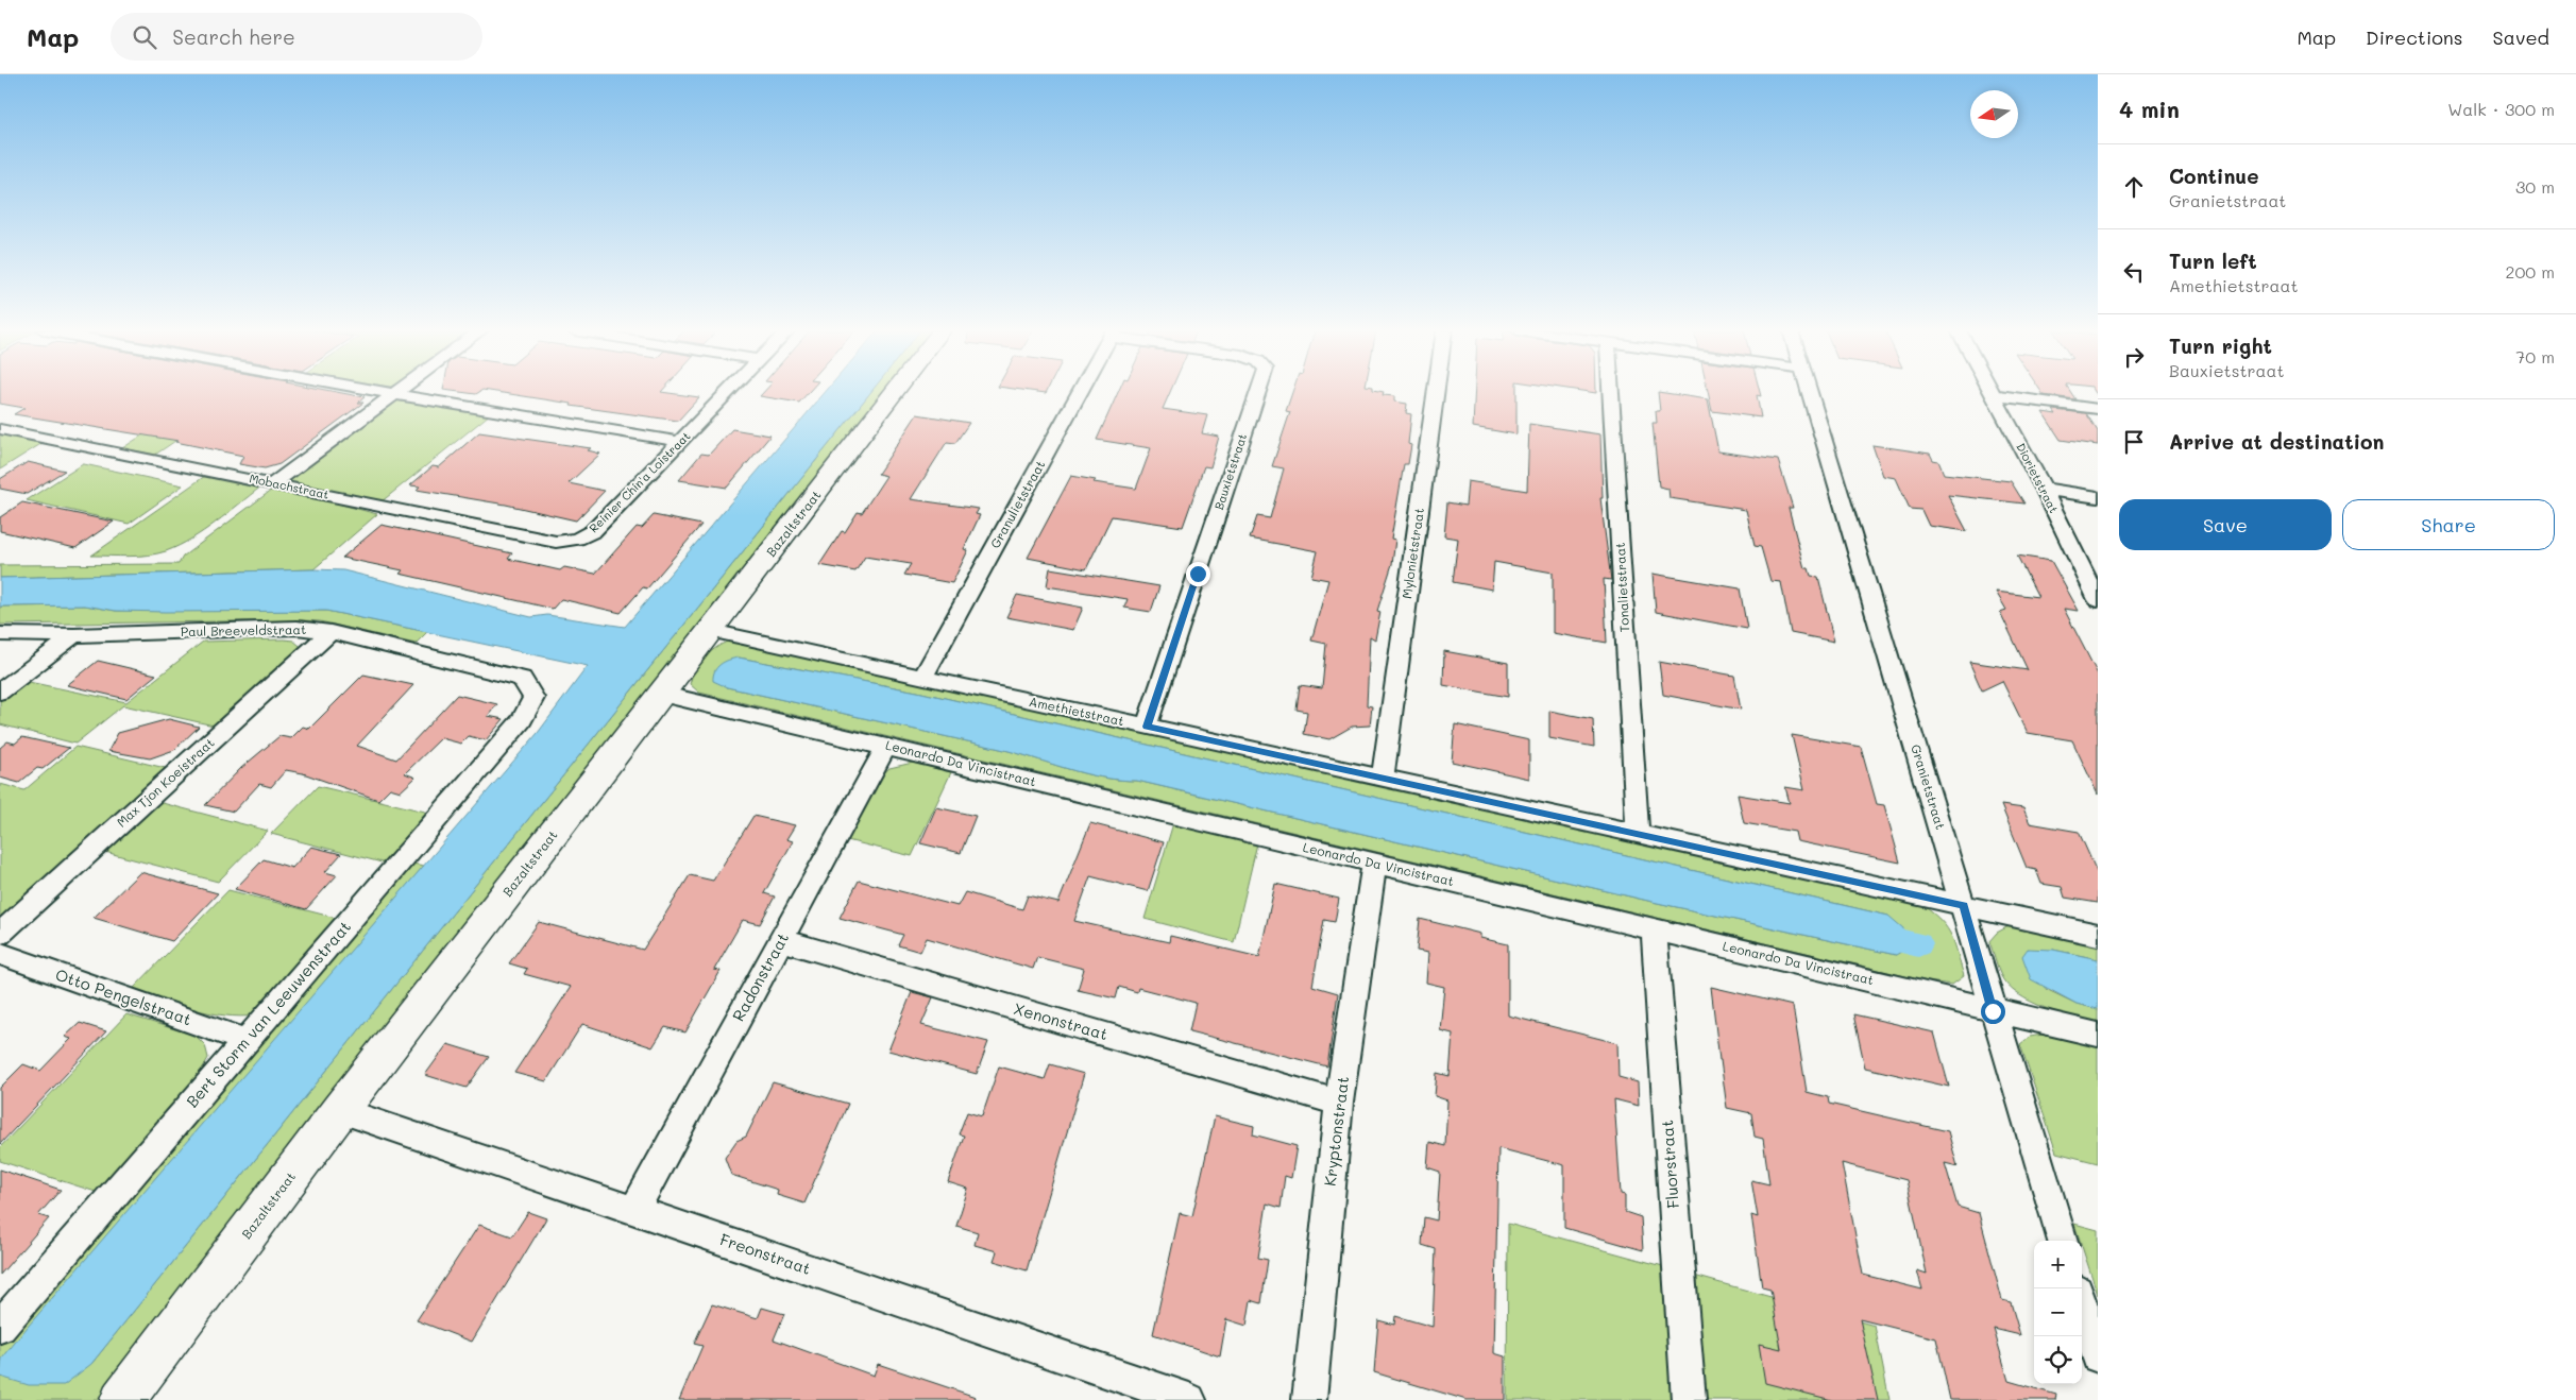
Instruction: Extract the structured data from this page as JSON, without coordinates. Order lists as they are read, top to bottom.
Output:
{
  "streets": {
    "street": [
      "Bauxietstraat",
      "Diorietstraat",
      "Reinier Chin'a Loistraat",
      "Mobachstraat",
      "Granulietstraat",
      "Bazaltstraat",
      "Mylonietstraat",
      "Tonalietstraat",
      "Paul Breeveldstraat",
      "Amethietstraat",
      "Leonardo Da Vincistraat",
      "Max Tjon Koeistraat",
      "Granietstraat",
      "Radonstraat",
      "Otto Pengelstraat",
      "Bert Storm van Leeuwenstraat",
      "Xenonstraat",
      "Kryptonstraat",
      "Fluorstraat",
      "Freonstraat"
    ]
  },
  "crossings": [
    ["Bauxietstraat", "Amethietstraat"],
    ["Reinier Chin'a Loistraat", "Mobachstraat"],
    ["Granulietstraat", "Amethietstraat"],
    ["Bazaltstraat", "Amethietstraat"],
    ["Bazaltstraat", "Leonardo Da Vincistraat"],
    ["Bazaltstraat", "Freonstraat"],
    ["Mylonietstraat", "Amethietstraat"],
    ["Tonalietstraat", "Amethietstraat"],
    ["Paul Breeveldstraat", "Max Tjon Koeistraat"],
    ["Paul Breeveldstraat", "Bert Storm van Leeuwenstraat"],
    ["Amethietstraat", "Granietstraat"],
    ["Leonardo Da Vincistraat", "Granietstraat"],
    ["Leonardo Da Vincistraat", "Radonstraat"],
    ["Leonardo Da Vincistraat", "Kryptonstraat"],
    ["Leonardo Da Vincistraat", "Fluorstraat"],
    ["Radonstraat", "Xenonstraat"],
    ["Radonstraat", "Freonstraat"],
    ["Otto Pengelstraat", "Bert Storm van Leeuwenstraat"],
    ["Xenonstraat", "Kryptonstraat"]
  ],
  "north": "left",
  "page": {
    "header": "Map",
    "search": "Search here",
    "nav": ["Map", "Directions", "Saved"],
    "heading": ["4 min", "Walk · 300 m"],
    "list": [
      ["Continue", "Granietstraat", "30 m"],
      ["Turn left", "Amethietstraat", "200 m"],
      ["Turn right", "Bauxietstraat", "70 m"],
      "Arrive at destination"
    ],
    "buttons": ["Save", "Share"],
    "map_buttons": ["+", "−"]
  }
}
